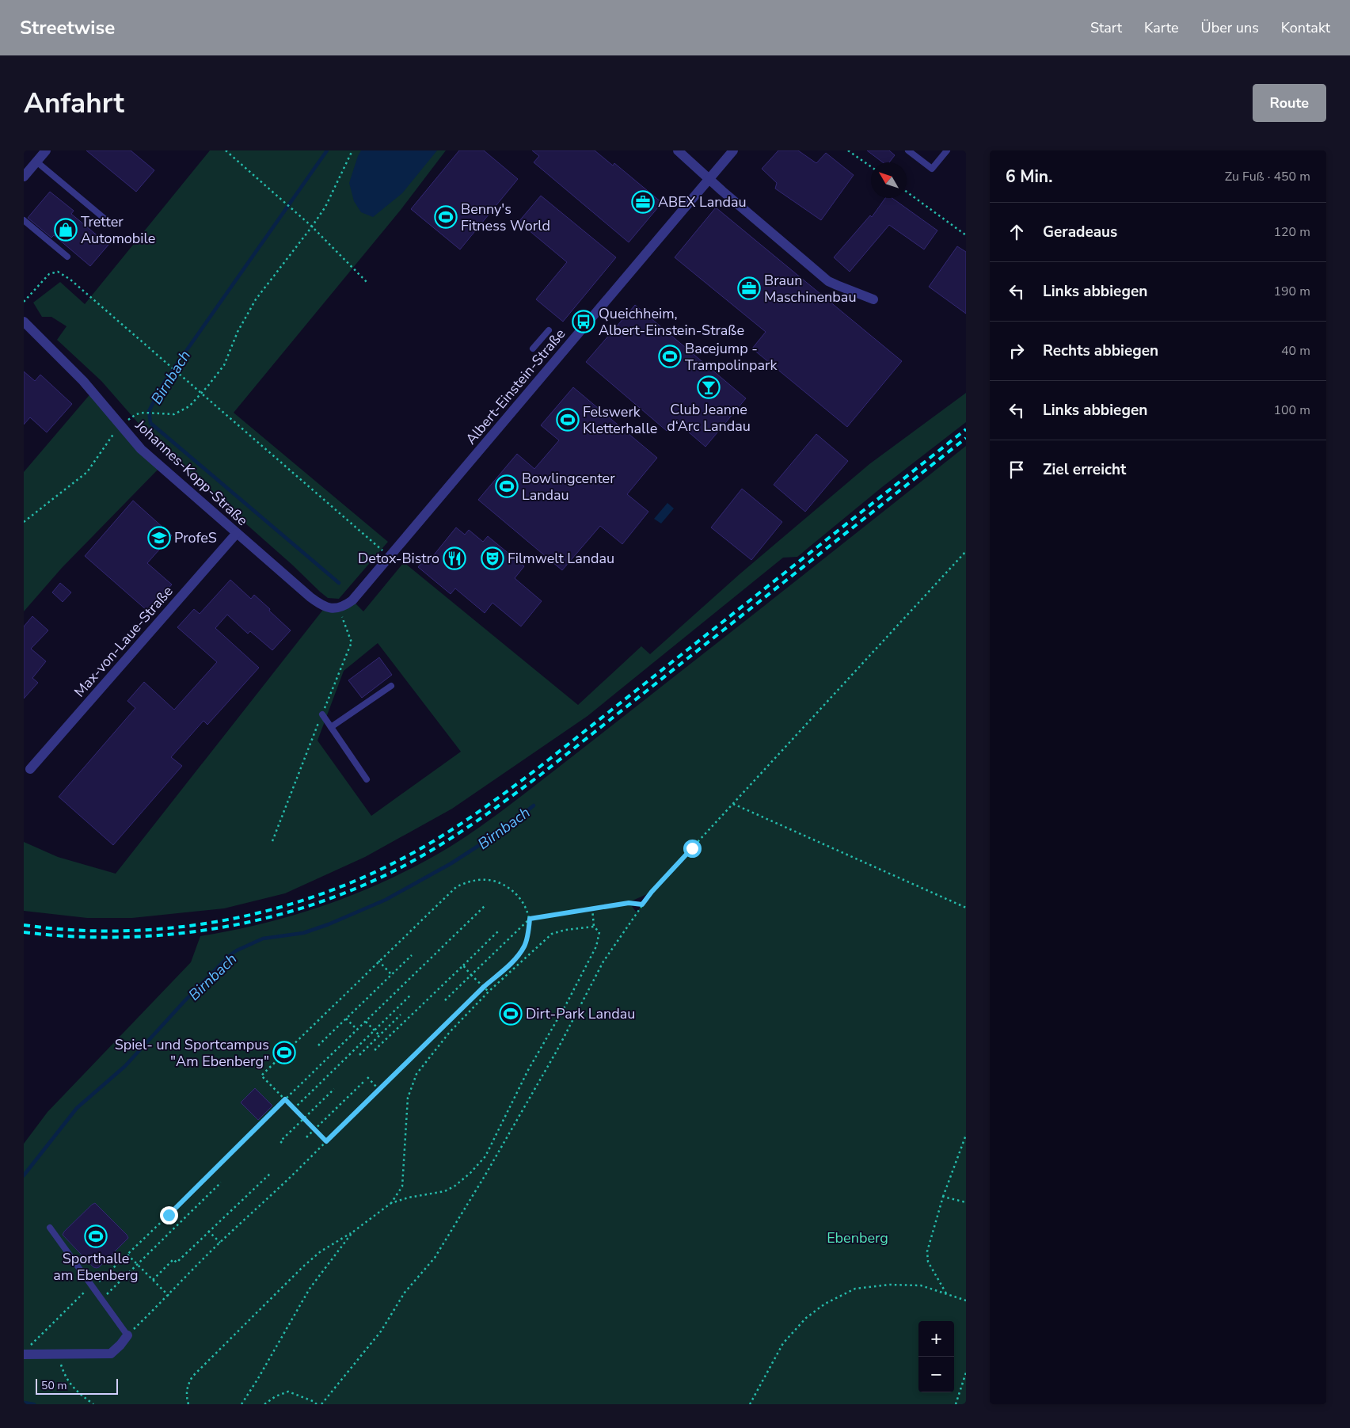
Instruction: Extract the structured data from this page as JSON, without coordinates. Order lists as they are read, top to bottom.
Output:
{
  "streets": {
    "street": ["Albert-Einstein-Straße", "Johannes-Kopp-Straße", "Max-von-Laue-Straße"]
  },
  "crossings": [
    ["Albert-Einstein-Straße", "Johannes-Kopp-Straße"],
    ["Johannes-Kopp-Straße", "Max-von-Laue-Straße"]
  ],
  "water": ["Birnbach"],
  "parks": ["Ebenberg"],
  "places": {
    "office": ["ABEX Landau", "Braun Maschinenbau"],
    "sports": [
      "Benny's Fitness World",
      "Bacejump - Trampolinpark",
      "Felswerk Kletterhalle",
      "Bowlingcenter Landau",
      "Dirt-Park Landau",
      "Spiel- und Sportcampus \"Am Ebenberg\"",
      "Sporthalle am Ebenberg"
    ],
    "shop": ["Tretter Automobile"],
    "bus stop": ["Queichheim, Albert-Einstein-Straße"],
    "bar": ["Club Jeanne d‘Arc Landau"],
    "school or university": ["ProfeS"],
    "restaurant": ["Detox-Bistro"],
    "theatre": ["Filmwelt Landau"]
  },
  "scale_bar": "50 m",
  "north": "top left",
  "page": {
    "header": "Streetwise",
    "nav": [
      "Start",
      "Karte",
      "Über uns",
      "Kontakt"
    ],
    "buttons": "Route",
    "title": "Anfahrt",
    "heading": ["6 Min.", "Zu Fuß · 450 m"],
    "list": [
      ["Geradeaus", "120 m"],
      ["Links abbiegen", "190 m"],
      ["Rechts abbiegen", "40 m"],
      ["Links abbiegen", "100 m"],
      "Ziel erreicht"
    ],
    "map_buttons": ["+", "−"],
    "scale": "50 m"
  }
}
